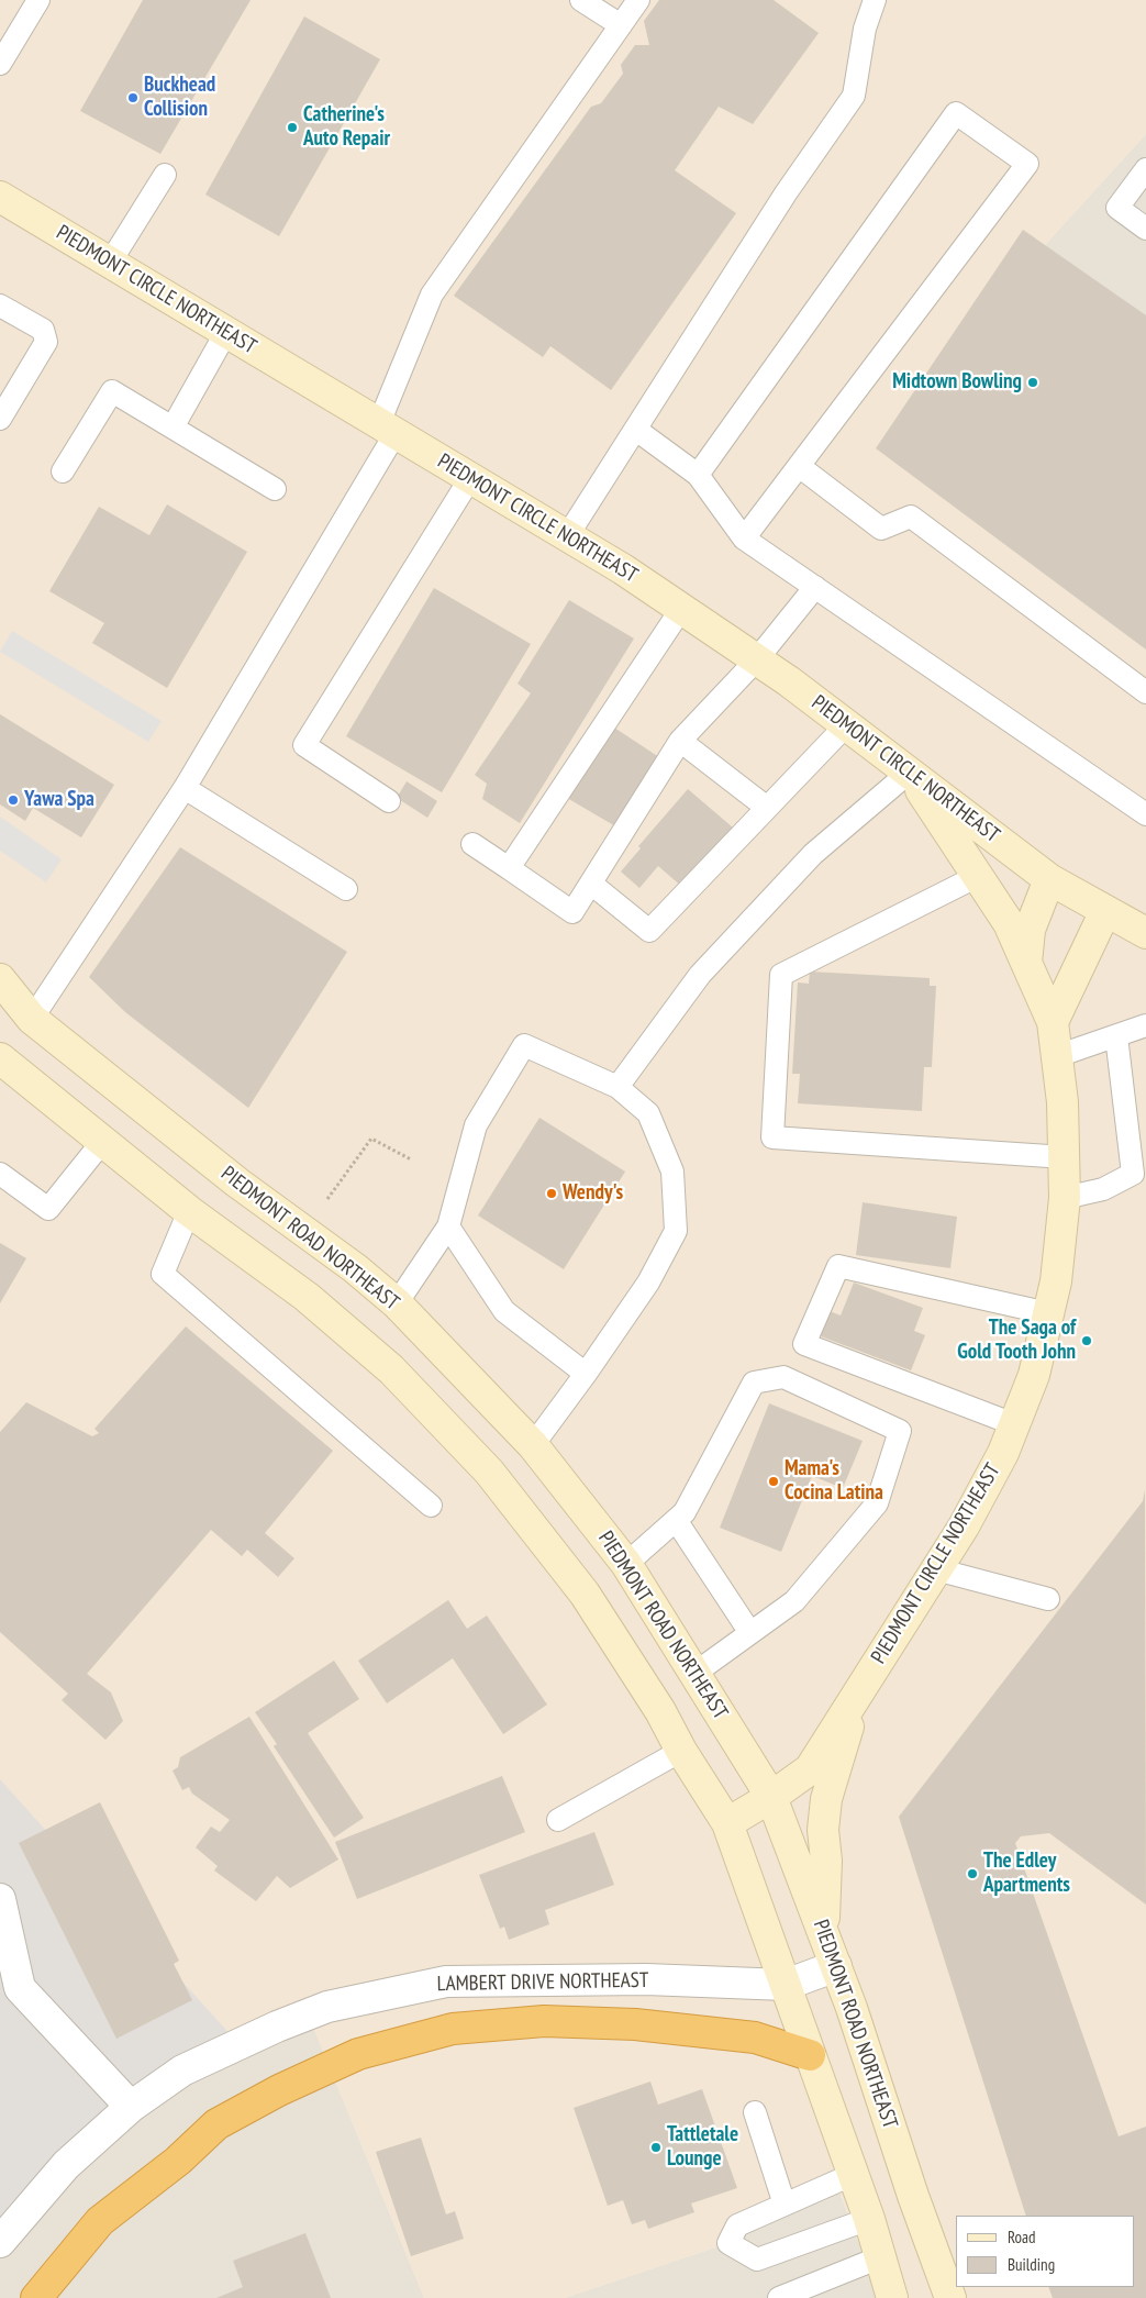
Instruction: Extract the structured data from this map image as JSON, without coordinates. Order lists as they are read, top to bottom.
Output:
{
  "streets": {
    "main road": ["PIEDMONT CIRCLE NORTHEAST", "PIEDMONT ROAD NORTHEAST"],
    "street": ["LAMBERT DRIVE NORTHEAST"]
  },
  "crossings": [
    ["PIEDMONT CIRCLE NORTHEAST", "PIEDMONT ROAD NORTHEAST"],
    ["PIEDMONT ROAD NORTHEAST", "LAMBERT DRIVE NORTHEAST"]
  ],
  "places": [
    "Buckhead Collision",
    "Catherine's Auto Repair",
    "Midtown Bowling",
    "Yawa Spa",
    "Wendy's",
    "The Saga of Gold Tooth John",
    "Mama's Cocina Latina",
    "The Edley Apartments",
    "Tattletale Lounge"
  ],
  "legend": ["Road", "Building"]
}
